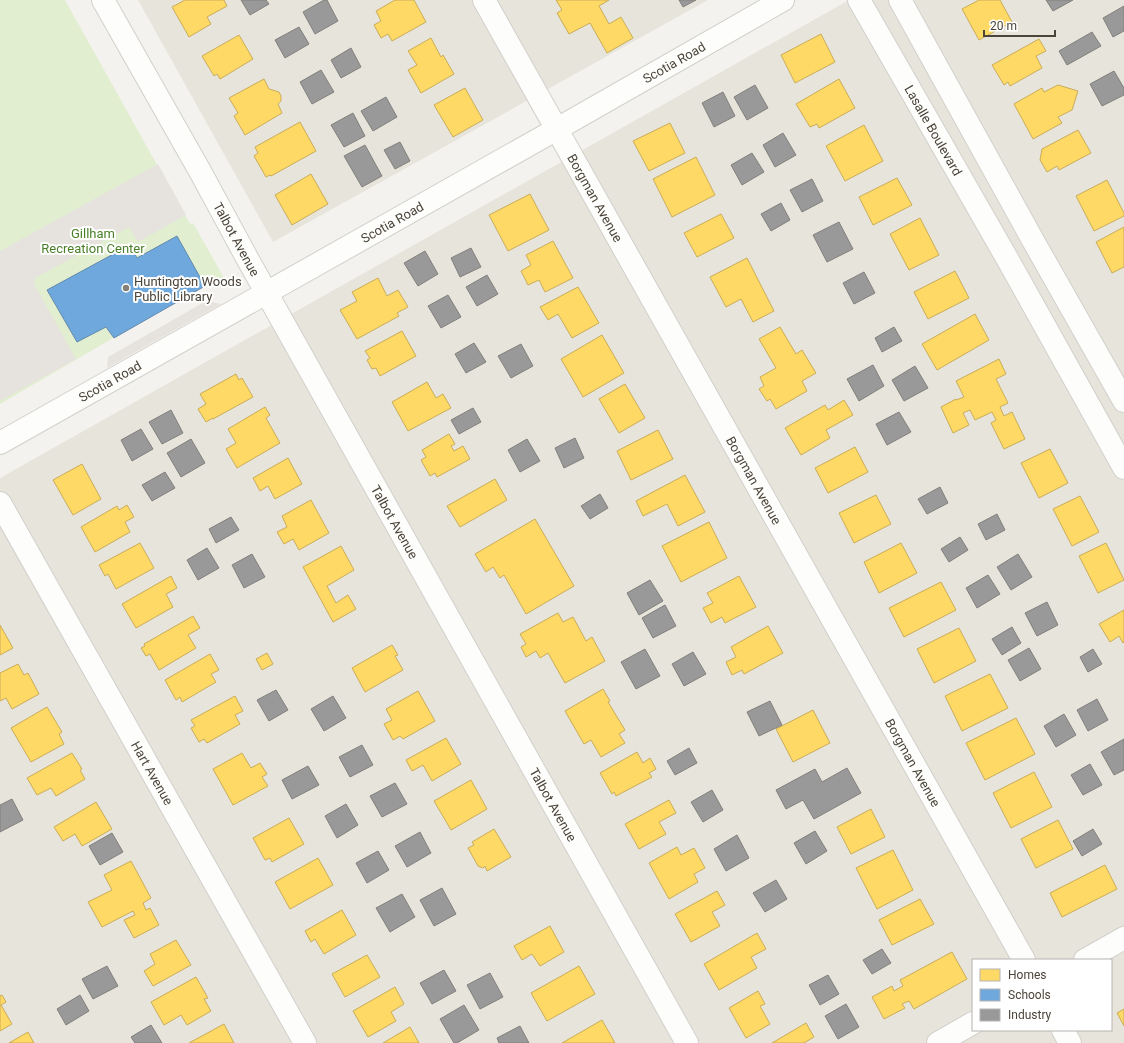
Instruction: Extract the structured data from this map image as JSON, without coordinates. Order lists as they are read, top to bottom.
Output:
{
  "streets": {
    "street": [
      "Scotia Road",
      "Lasalle Boulevard",
      "Borgman Avenue",
      "Talbot Avenue",
      "Hart Avenue"
    ]
  },
  "crossings": [
    ["Scotia Road", "Borgman Avenue"],
    ["Scotia Road", "Talbot Avenue"]
  ],
  "parks": ["Gillham Recreation Center"],
  "places": ["Huntington Woods Public Library"],
  "legend": ["Homes", "Schools", "Industry"],
  "scale_bar": "20 m"
}
